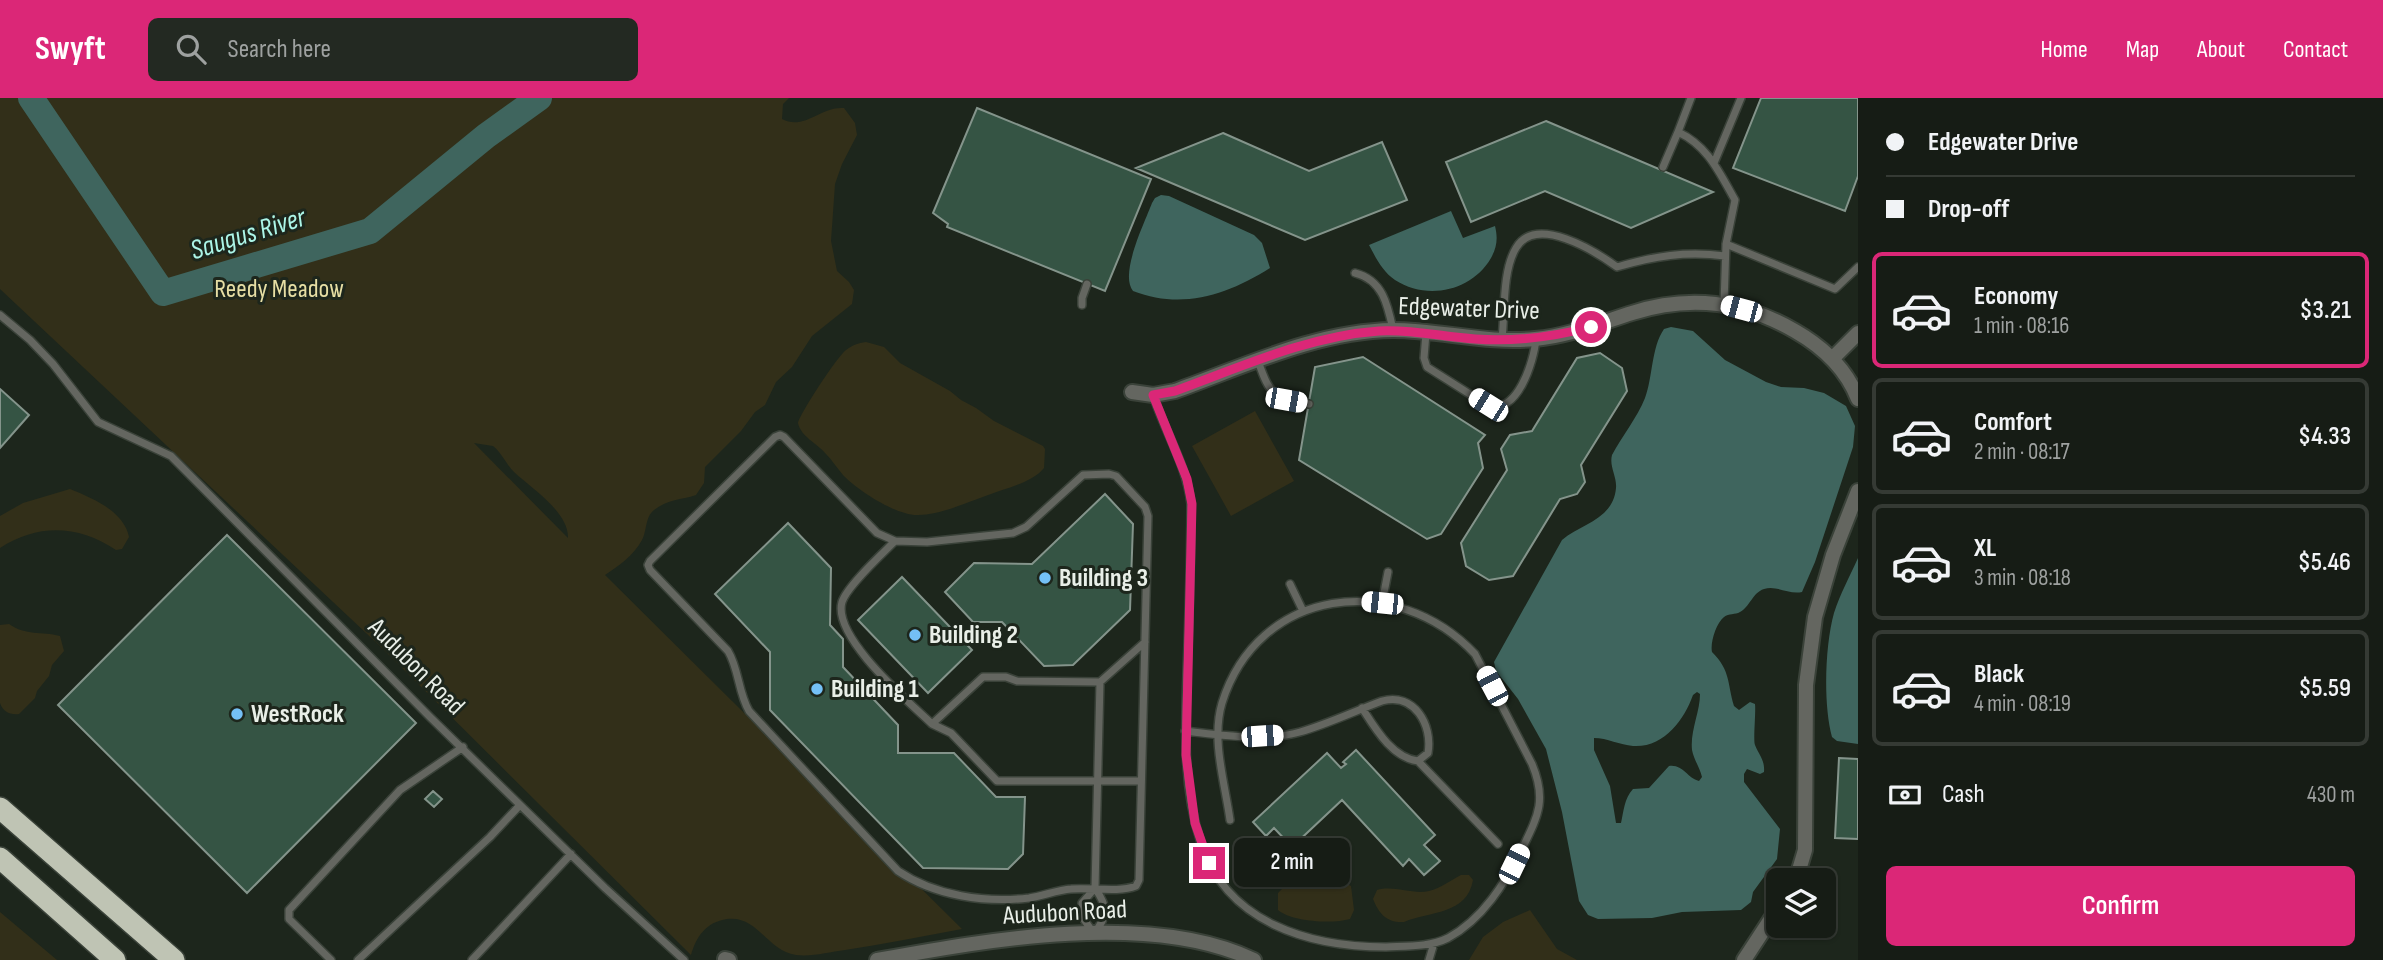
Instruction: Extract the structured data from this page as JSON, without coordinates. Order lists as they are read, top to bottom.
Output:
{
  "streets": {
    "street": ["Edgewater Drive", "Audubon Road"]
  },
  "water": ["Saugus River"],
  "parks": ["Reedy Meadow"],
  "places": [
    "Building 3",
    "Building 2",
    "Building 1",
    "WestRock"
  ],
  "page": {
    "header": "Swyft",
    "search": "Search here",
    "nav": [
      "Home",
      "Map",
      "About",
      "Contact"
    ],
    "banner": ["Edgewater Drive", "Drop-off"],
    "list": [
      {
        "name": "Economy",
        "note": "1 min · 08:16",
        "value": "$3.21"
      },
      {
        "name": "Comfort",
        "note": "2 min · 08:17",
        "value": "$4.33"
      },
      {
        "name": "XL",
        "note": "3 min · 08:18",
        "value": "$5.46"
      },
      {
        "name": "Black",
        "note": "4 min · 08:19",
        "value": "$5.59"
      }
    ],
    "pay": ["Cash", "430 m"],
    "bubble": "2 min",
    "buttons": "Confirm"
  }
}
